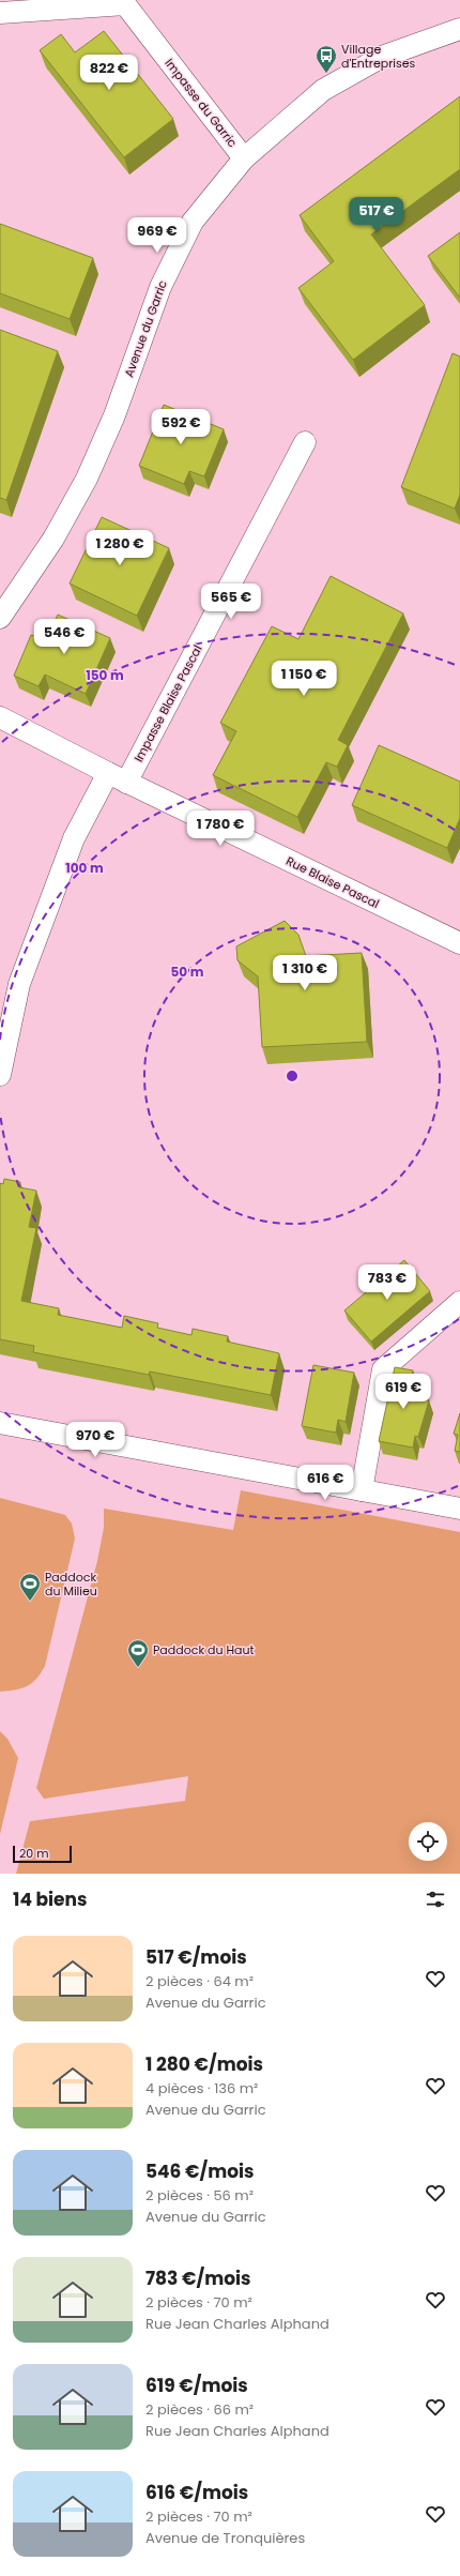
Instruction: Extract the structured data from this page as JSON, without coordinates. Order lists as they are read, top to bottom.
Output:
{
  "streets": {
    "street": [
      "Impasse du Garric",
      "Avenue du Garric",
      "Impasse Blaise Pascal",
      "Rue Blaise Pascal"
    ]
  },
  "crossings": [
    ["Impasse du Garric", "Avenue du Garric"],
    ["Impasse Blaise Pascal", "Rue Blaise Pascal"]
  ],
  "places": {
    "bus stop": ["Village d'Entreprises"],
    "sports": ["Paddock du Milieu", "Paddock du Haut"]
  },
  "scale_bar": "20 m",
  "page": {
    "price": [
      "822 €",
      "517 €",
      "969 €",
      "592 €",
      "1 280 €",
      "565 €",
      "546 €",
      "1 150 €",
      "1 780 €",
      "1 310 €",
      "783 €",
      "619 €",
      "970 €",
      "616 €"
    ],
    "scale": "20 m",
    "heading": "14 biens",
    "list": [
      {
        "name": "517 €/mois",
        "note": "2 pièces · 64 m² · Avenue du Garric"
      },
      {
        "name": "1 280 €/mois",
        "note": "4 pièces · 136 m² · Avenue du Garric"
      },
      {
        "name": "546 €/mois",
        "note": "2 pièces · 56 m² · Avenue du Garric"
      },
      {
        "name": "783 €/mois",
        "note": "2 pièces · 70 m² · Rue Jean Charles Alphand"
      },
      {
        "name": "619 €/mois",
        "note": "2 pièces · 66 m² · Rue Jean Charles Alphand"
      },
      {
        "name": "616 €/mois",
        "note": "2 pièces · 70 m² · Avenue de Tronquières"
      }
    ]
  },
  "rings": ["150 m", "100 m", "50 m"]
}
